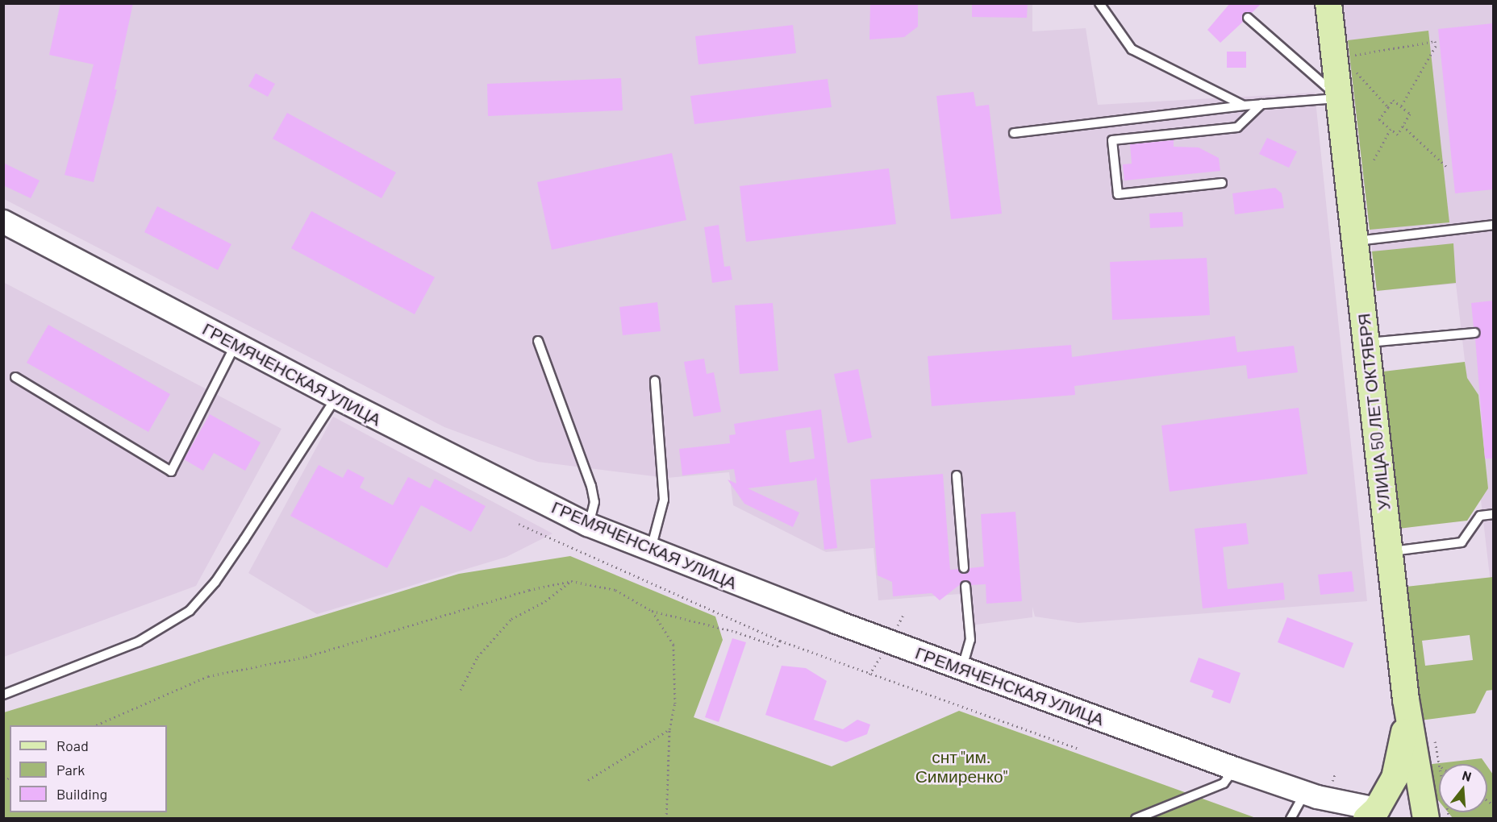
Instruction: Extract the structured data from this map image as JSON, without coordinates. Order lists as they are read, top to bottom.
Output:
{
  "streets": {
    "main road": ["ГРЕМЯЧЕНСКАЯ УЛИЦА", "УЛИЦА 50 ЛЕТ ОКТЯБРЯ"]
  },
  "parks": ["снт \"им. Симиренко\""],
  "legend": ["Road", "Park", "Building"],
  "north": "top"
}
